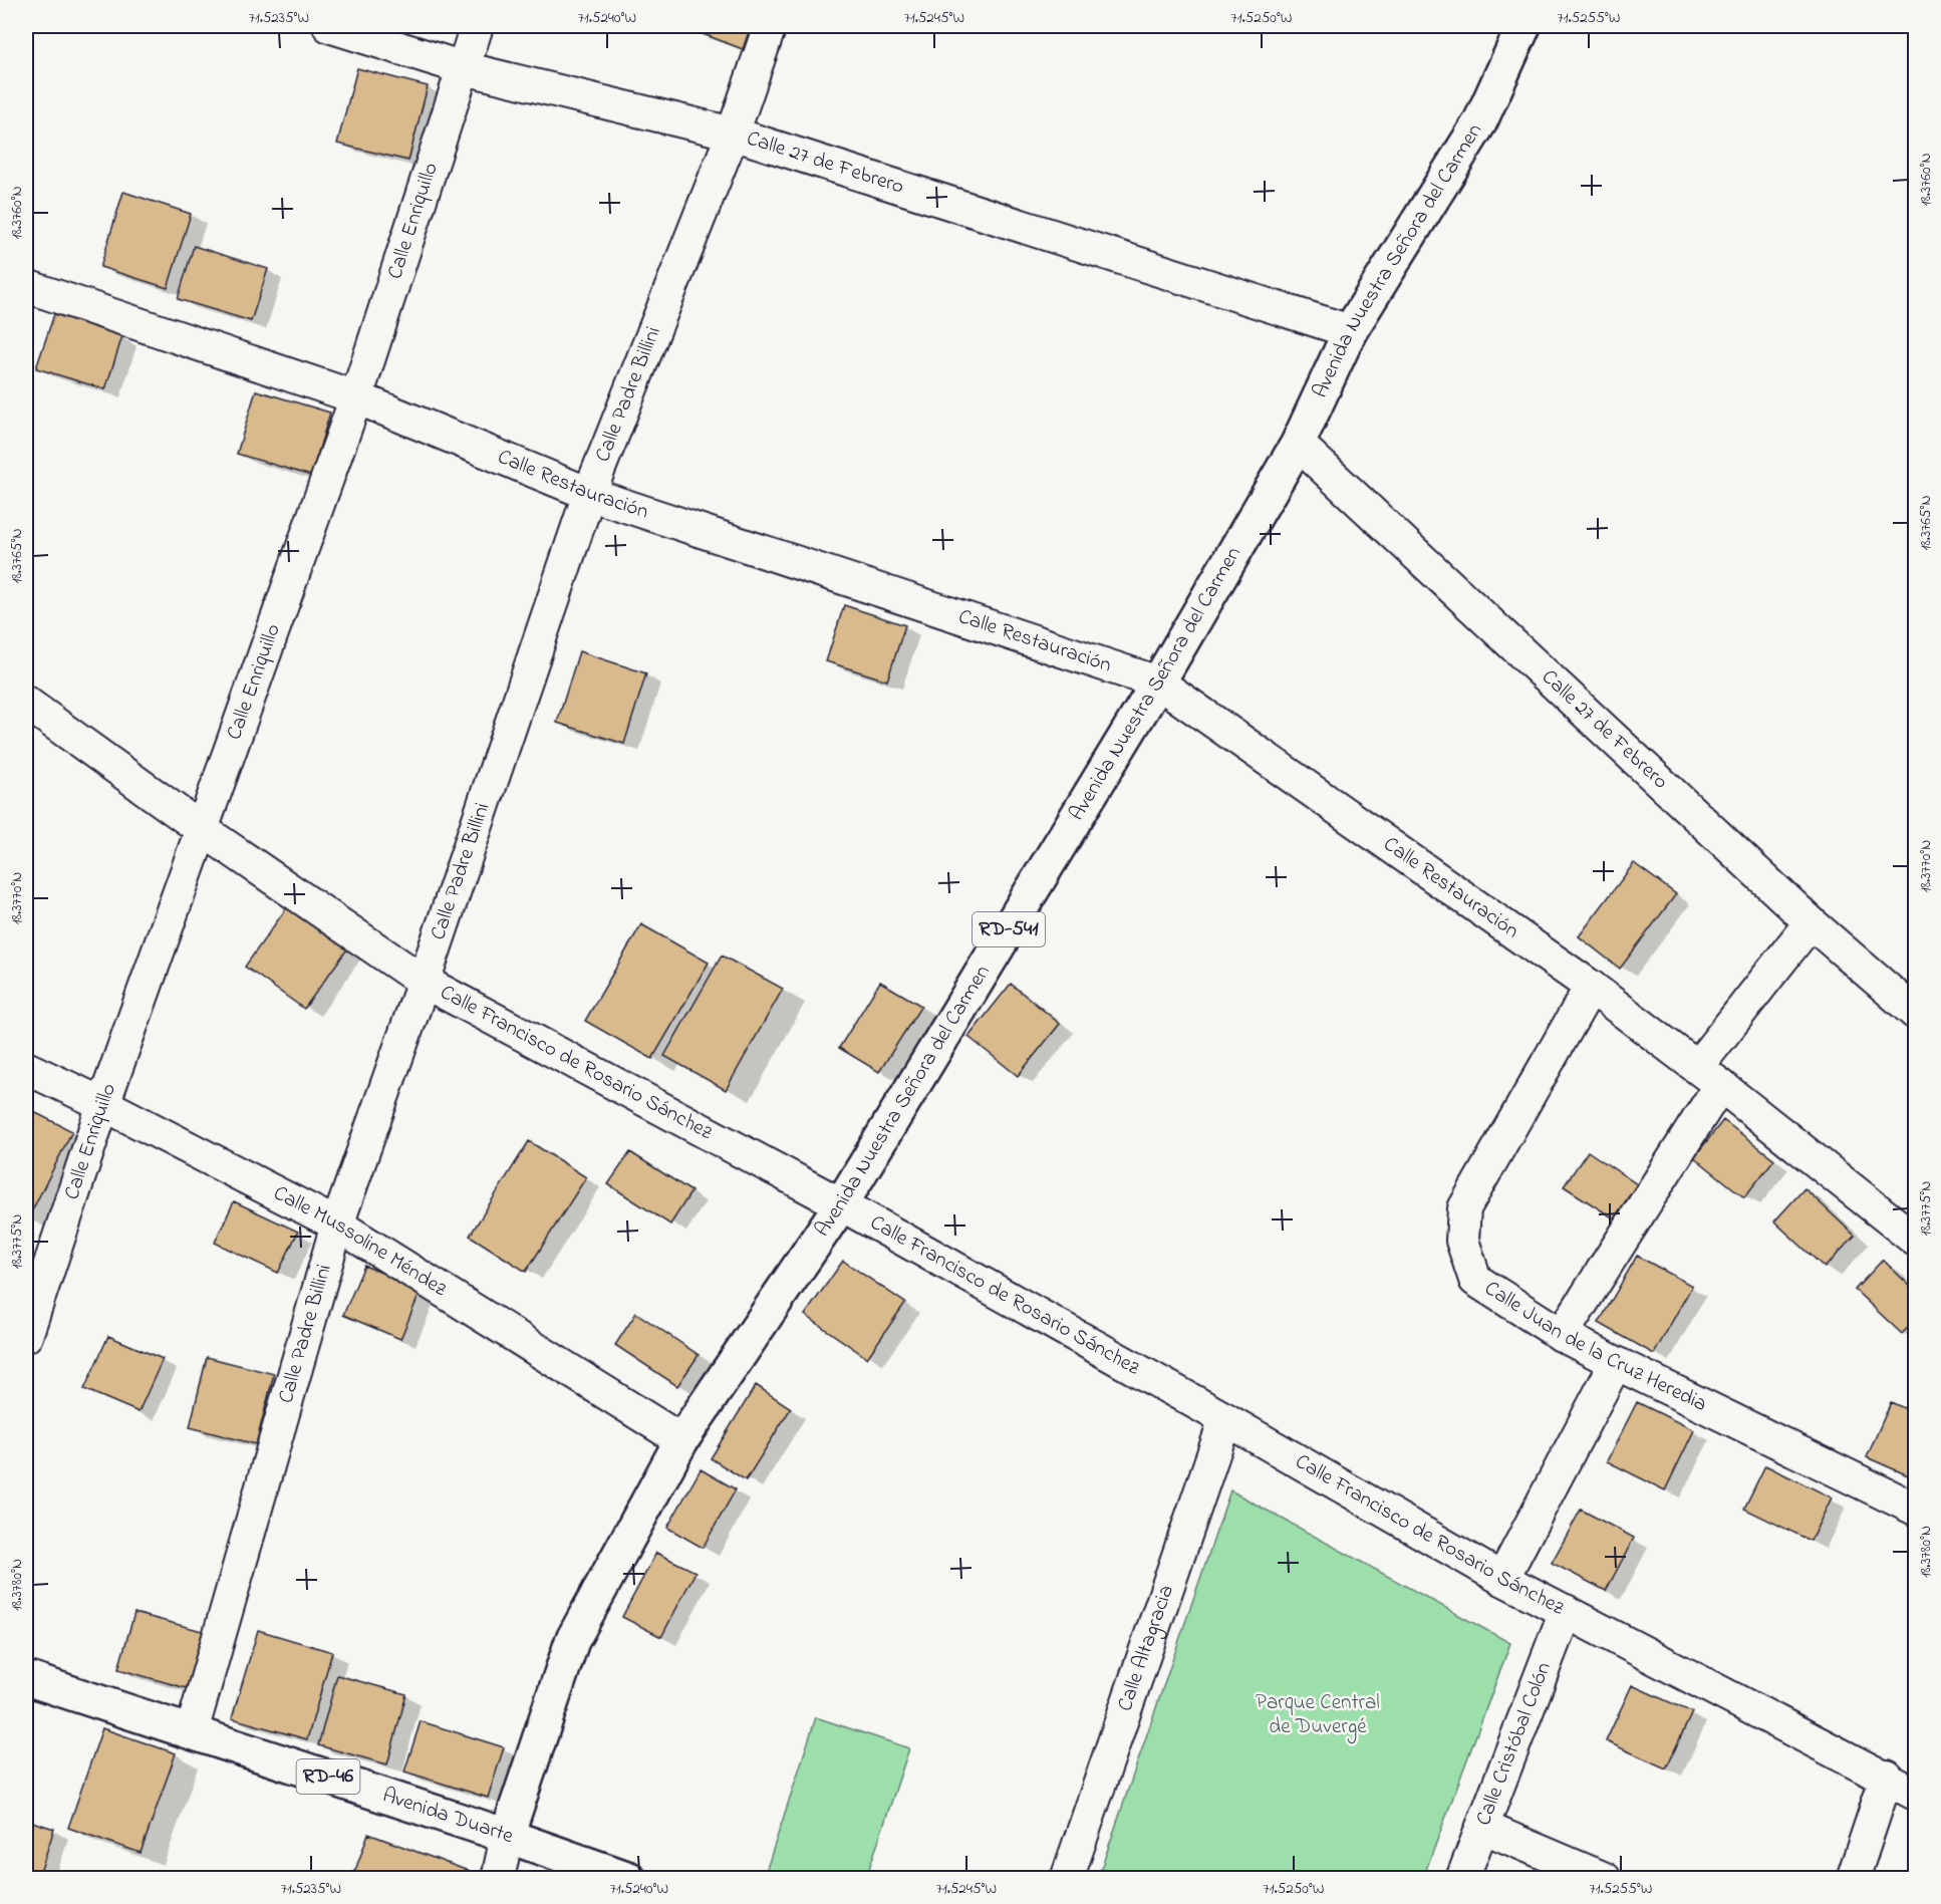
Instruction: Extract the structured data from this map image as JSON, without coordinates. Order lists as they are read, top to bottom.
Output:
{
  "streets": {
    "main road": [
      "Avenida Nuestra Señora del Carmen",
      "RD-541",
      "RD-46",
      "Avenida Duarte"
    ],
    "street": [
      "Calle 27 de Febrero",
      "Calle Enriquillo",
      "Calle Padre Billini",
      "Calle Restauración",
      "Calle Francisco de Rosario Sánchez",
      "Calle Mussoline Méndez",
      "Calle Juan de la Cruz Heredia",
      "Calle Altagracia",
      "Calle Cristóbal Colón"
    ]
  },
  "crossings": [
    ["Calle 27 de Febrero", "Calle Enriquillo"],
    ["Calle 27 de Febrero", "Avenida Nuestra Señora del Carmen"],
    ["Calle 27 de Febrero", "Calle Padre Billini"],
    ["Calle Enriquillo", "Calle Restauración"],
    ["Calle Enriquillo", "Calle Francisco de Rosario Sánchez"],
    ["Calle Enriquillo", "Calle Mussoline Méndez"],
    ["Avenida Nuestra Señora del Carmen", "Calle Restauración"],
    ["Avenida Nuestra Señora del Carmen", "Calle Francisco de Rosario Sánchez"],
    ["Avenida Nuestra Señora del Carmen", "Calle Mussoline Méndez"],
    ["Avenida Nuestra Señora del Carmen", "Avenida Duarte"],
    ["Calle Padre Billini", "Calle Restauración"],
    ["Calle Padre Billini", "Calle Francisco de Rosario Sánchez"],
    ["Calle Padre Billini", "Calle Mussoline Méndez"],
    ["Calle Padre Billini", "Avenida Duarte"],
    ["Calle Restauración", "Calle Juan de la Cruz Heredia"],
    ["Calle Francisco de Rosario Sánchez", "Calle Altagracia"],
    ["Calle Francisco de Rosario Sánchez", "Calle Cristóbal Colón"]
  ],
  "parks": ["Parque Central de Duvergé"],
  "coordinates": [
    "71.5235°W",
    "71.5240°W",
    "71.5245°W",
    "71.5250°W",
    "71.5255°W",
    "18.3760°N",
    "18.3765°N",
    "18.3770°N",
    "18.3775°N",
    "18.3780°N"
  ]
}
